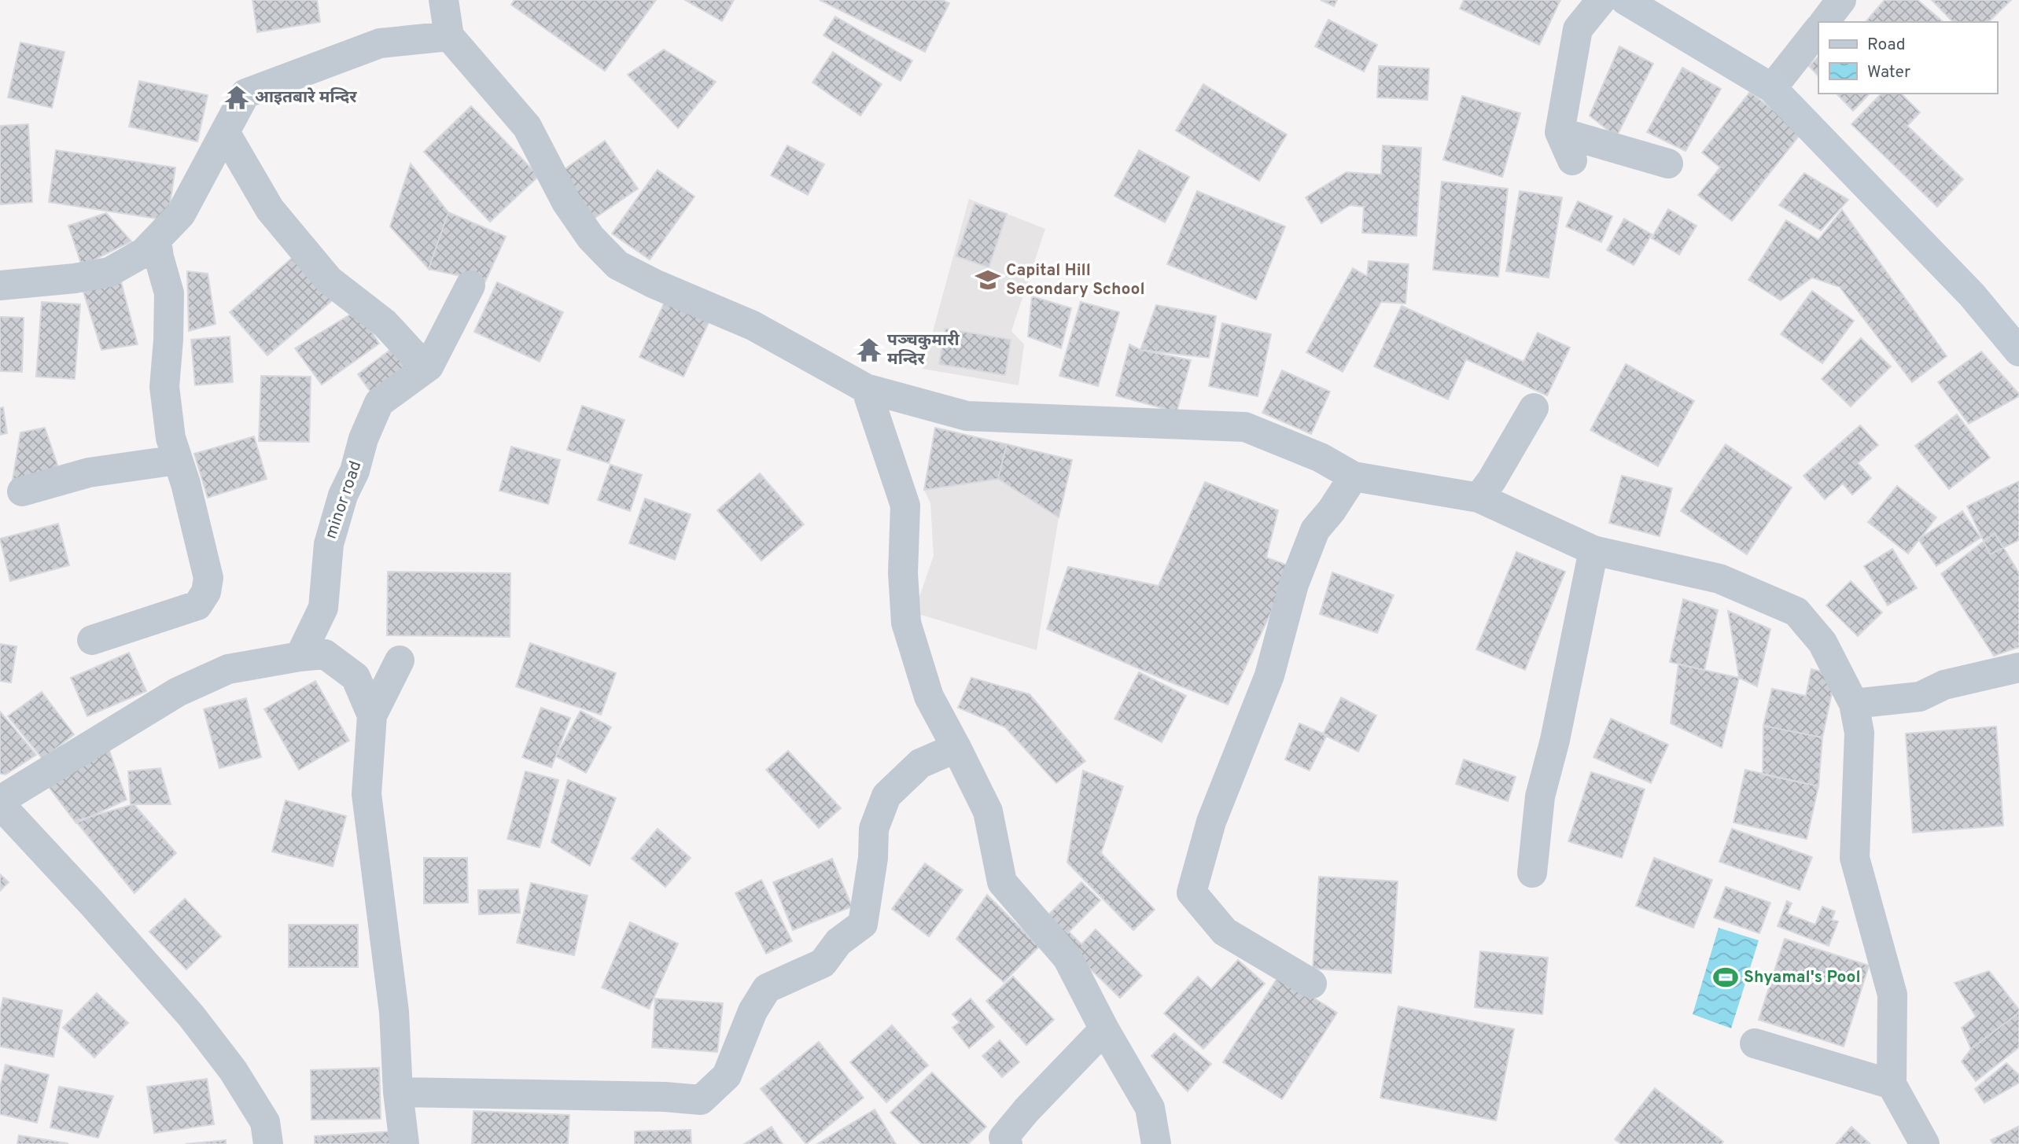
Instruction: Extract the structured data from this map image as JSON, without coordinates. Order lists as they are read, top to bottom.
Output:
{
  "streets": {
    "street": ["minor road"]
  },
  "places": {
    "temple": ["आइतबारे मन्दिर", "पञ्चकुमारी मन्दिर"],
    "school or university": ["Capital Hill Secondary School"],
    "sports": ["Shyamal's Pool"]
  },
  "legend": ["Road", "Water"]
}
